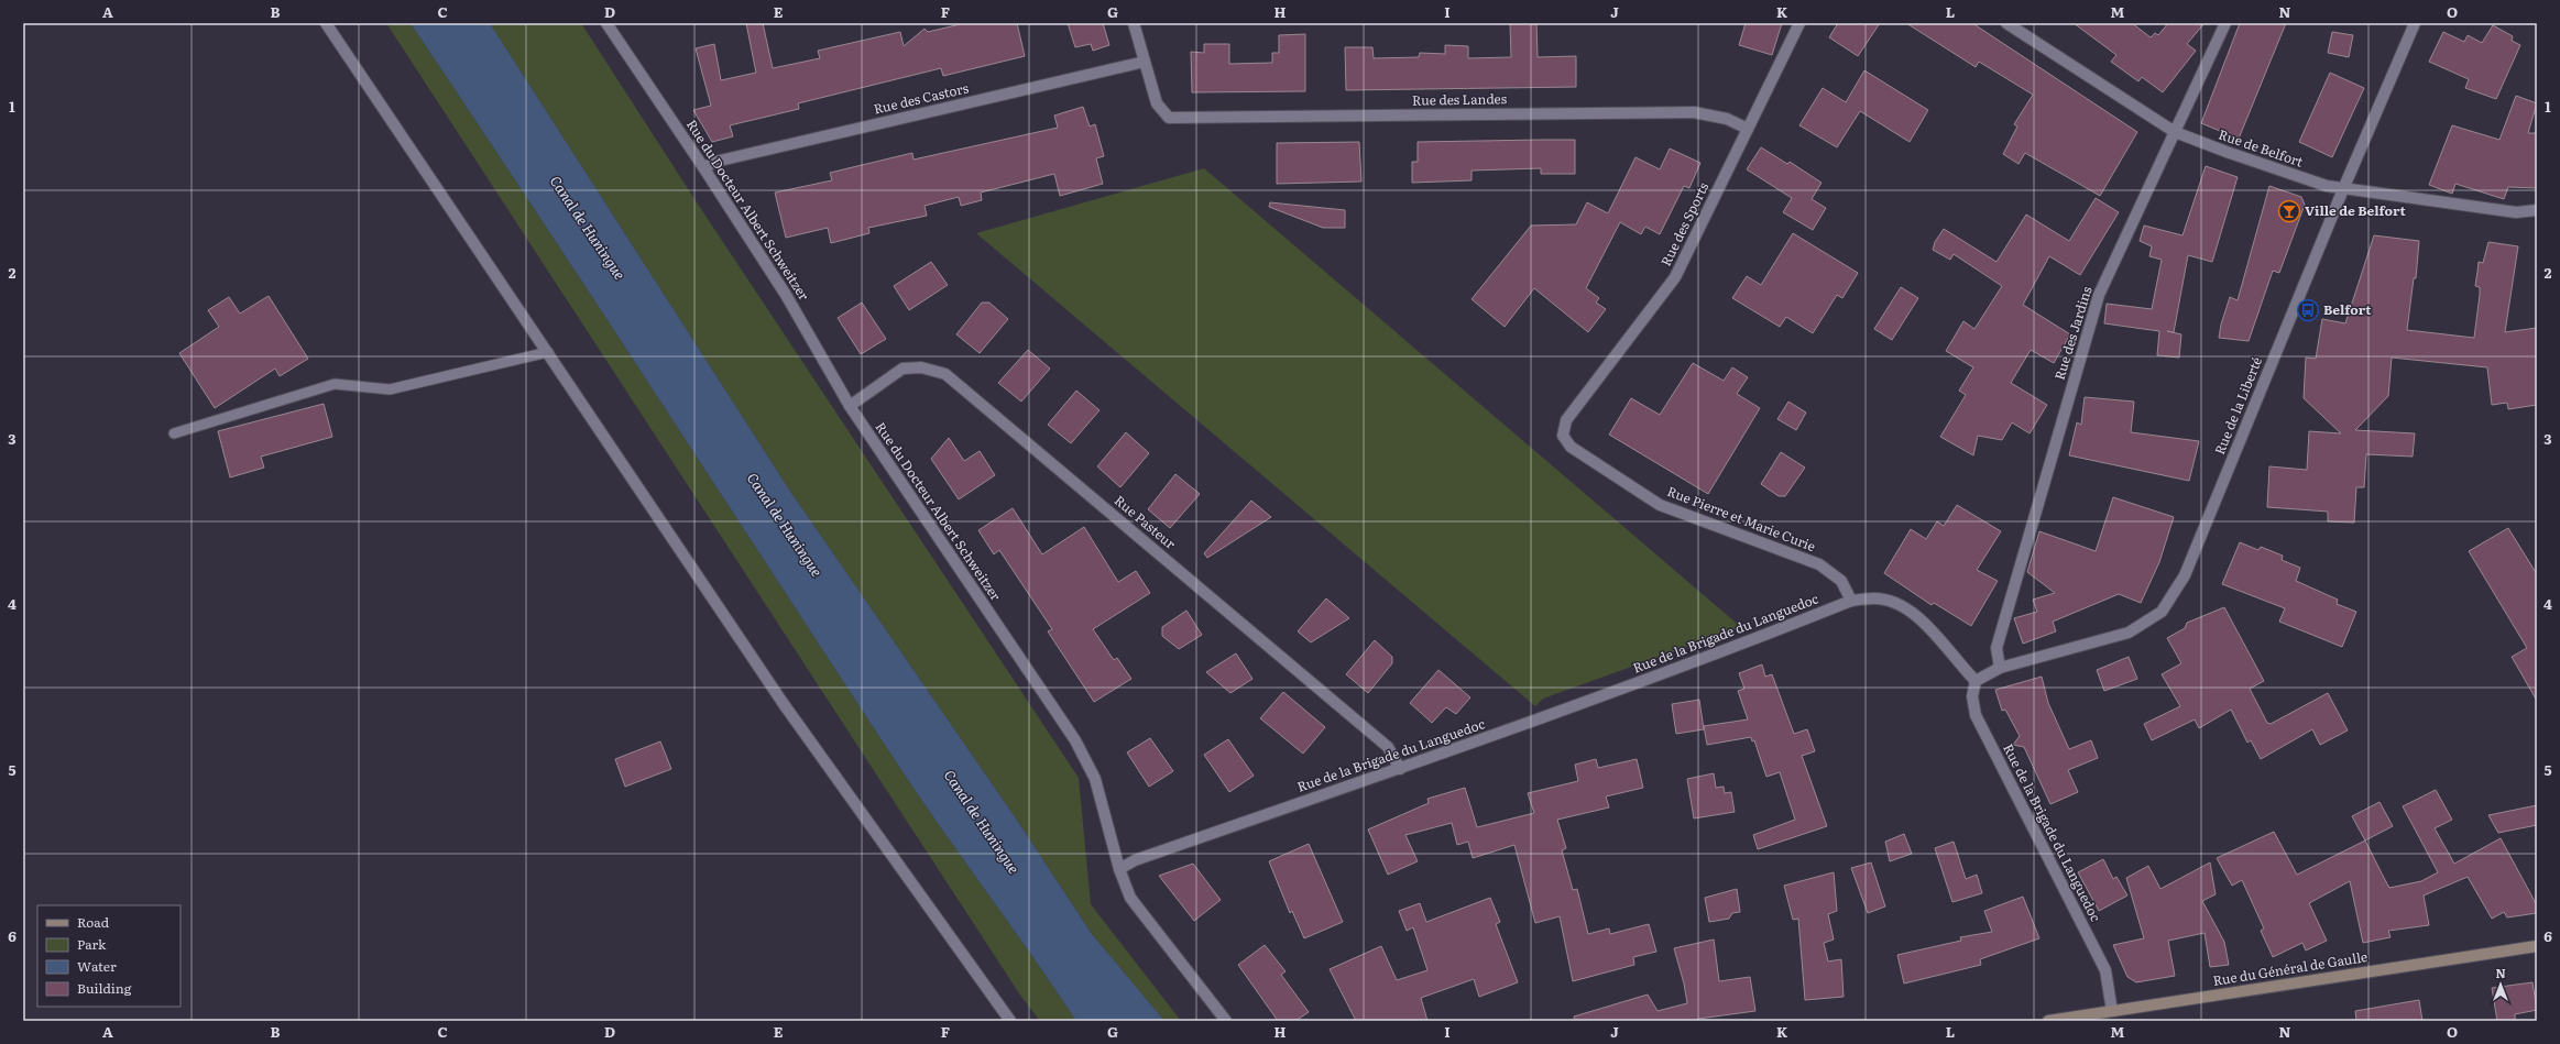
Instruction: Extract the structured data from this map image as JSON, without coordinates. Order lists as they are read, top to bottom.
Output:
{
  "streets": {
    "street": [
      "Rue des Castors",
      "Rue des Landes",
      "Rue de Belfort",
      "Rue du Docteur Albert Schweitzer",
      "Rue des Sports",
      "Rue des Jardins",
      "Rue de la Liberté",
      "Rue Pierre et Marie Curie",
      "Rue Pasteur",
      "Rue de la Brigade du Languedoc",
      "Rue du Général de Gaulle"
    ]
  },
  "crossings": [
    ["Rue des Castors", "Rue des Landes"],
    ["Rue des Castors", "Rue du Docteur Albert Schweitzer"],
    ["Rue des Landes", "Rue des Sports"],
    ["Rue de Belfort", "Rue des Jardins"],
    ["Rue de Belfort", "Rue de la Liberté"],
    ["Rue du Docteur Albert Schweitzer", "Rue Pasteur"],
    ["Rue du Docteur Albert Schweitzer", "Rue de la Brigade du Languedoc"],
    ["Rue des Sports", "Rue Pierre et Marie Curie"],
    ["Rue des Jardins", "Rue de la Liberté"],
    ["Rue de la Liberté", "Rue de la Brigade du Languedoc"],
    ["Rue Pierre et Marie Curie", "Rue de la Brigade du Languedoc"],
    ["Rue Pasteur", "Rue de la Brigade du Languedoc"],
    ["Rue de la Brigade du Languedoc", "Rue du Général de Gaulle"]
  ],
  "water": ["Canal de Huningue"],
  "places": {
    "bar": ["Ville de Belfort"],
    "bus stop": ["Belfort"]
  },
  "legend": [
    "Road",
    "Park",
    "Water",
    "Building"
  ],
  "north": "top",
  "grid": {
    "columns": [
      "A",
      "B",
      "C",
      "D",
      "E",
      "F",
      "G",
      "H",
      "I",
      "J",
      "K",
      "L",
      "M",
      "N",
      "O"
    ],
    "rows": [
      "1",
      "2",
      "3",
      "4",
      "5",
      "6"
    ]
  }
}
